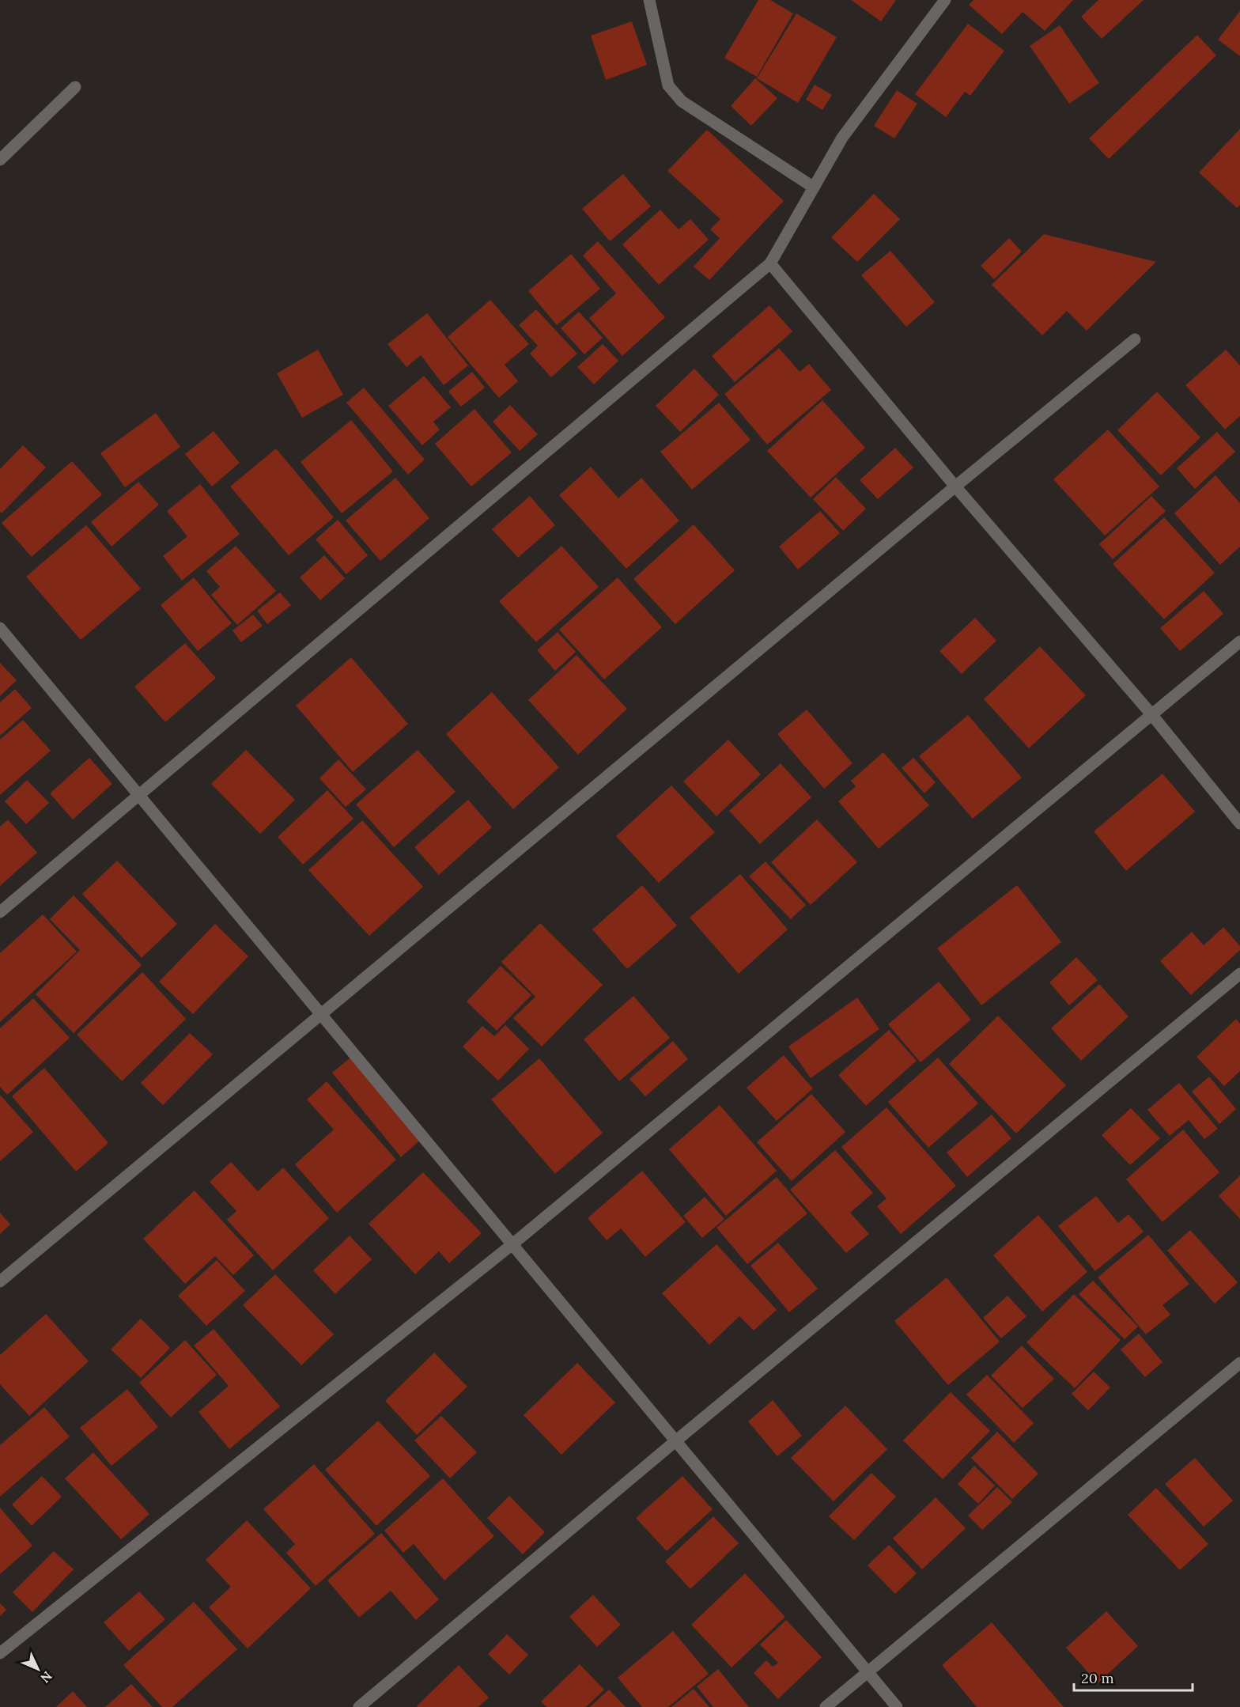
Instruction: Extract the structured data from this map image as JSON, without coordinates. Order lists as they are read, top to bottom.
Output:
{
  "scale_bar": "20 m",
  "north": "bottom right"
}
